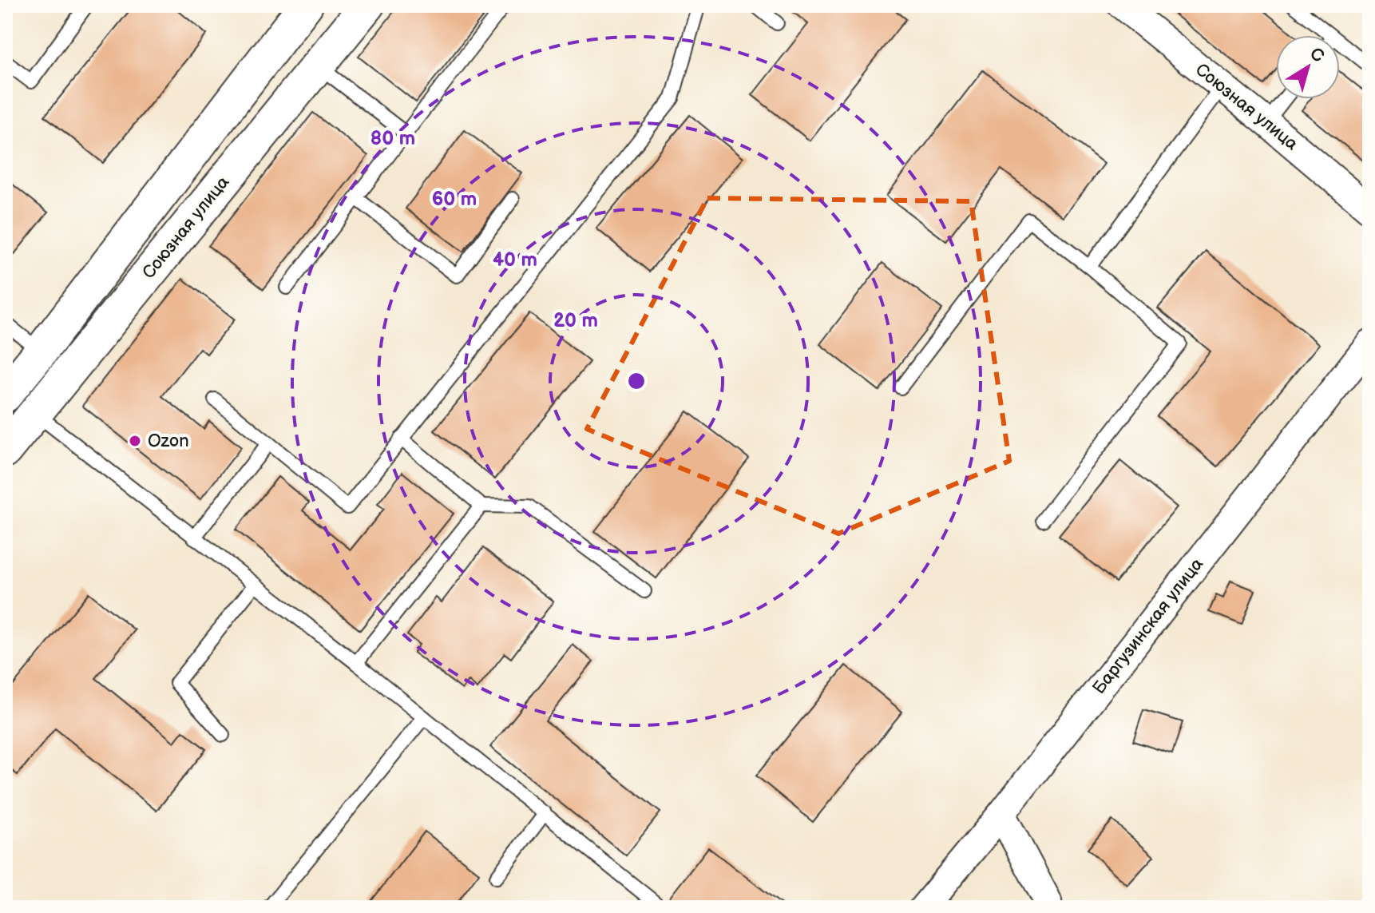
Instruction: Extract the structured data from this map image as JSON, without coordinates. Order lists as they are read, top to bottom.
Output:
{
  "streets": {
    "street": ["Союзная улица", "Баргузинская улица"]
  },
  "places": ["Ozon"],
  "north": "top right",
  "rings": [
    "80 m",
    "60 m",
    "40 m",
    "20 m"
  ]
}
